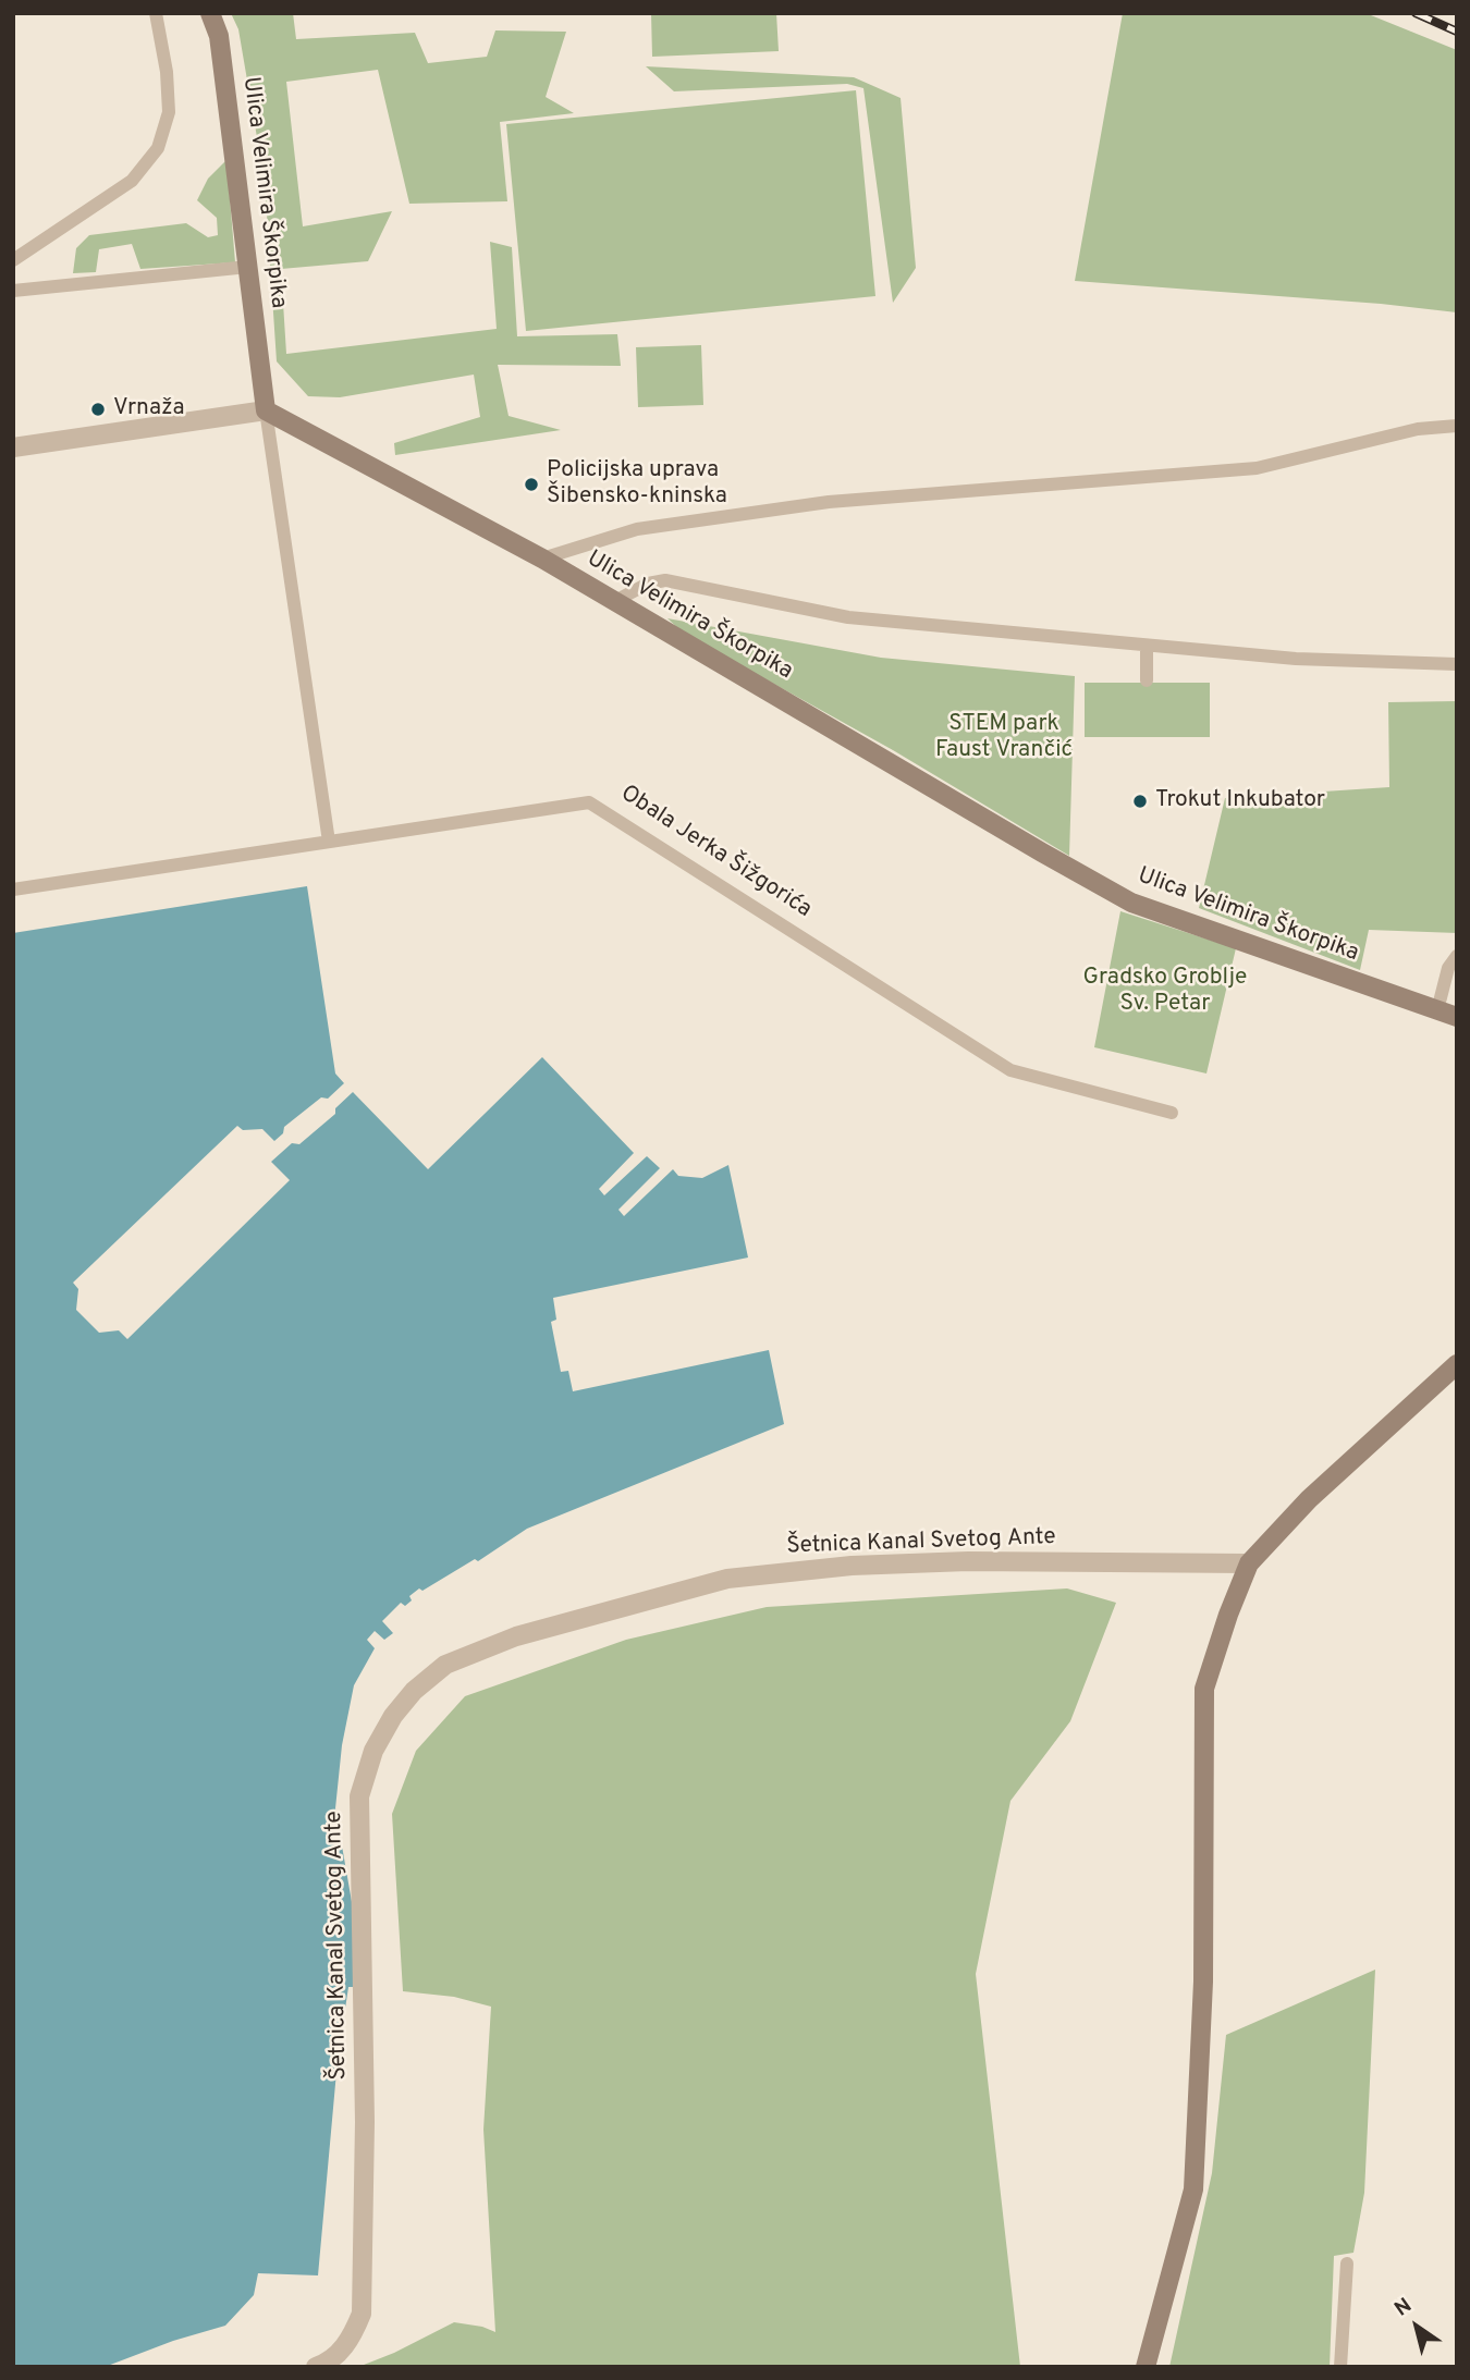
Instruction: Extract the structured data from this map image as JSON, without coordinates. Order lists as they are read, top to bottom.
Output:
{
  "streets": {
    "street": ["Ulica Velimira Škorpika", "Šetnica Kanal Svetog Ante"],
    "lane": ["Obala Jerka Šižgorića"]
  },
  "parks": ["STEM park Faust Vrančić", "Gradsko Groblje Sv. Petar"],
  "places": ["Vrnaža", "Policijska uprava Šibensko-kninska", "Trokut Inkubator"],
  "north": "top left"
}
